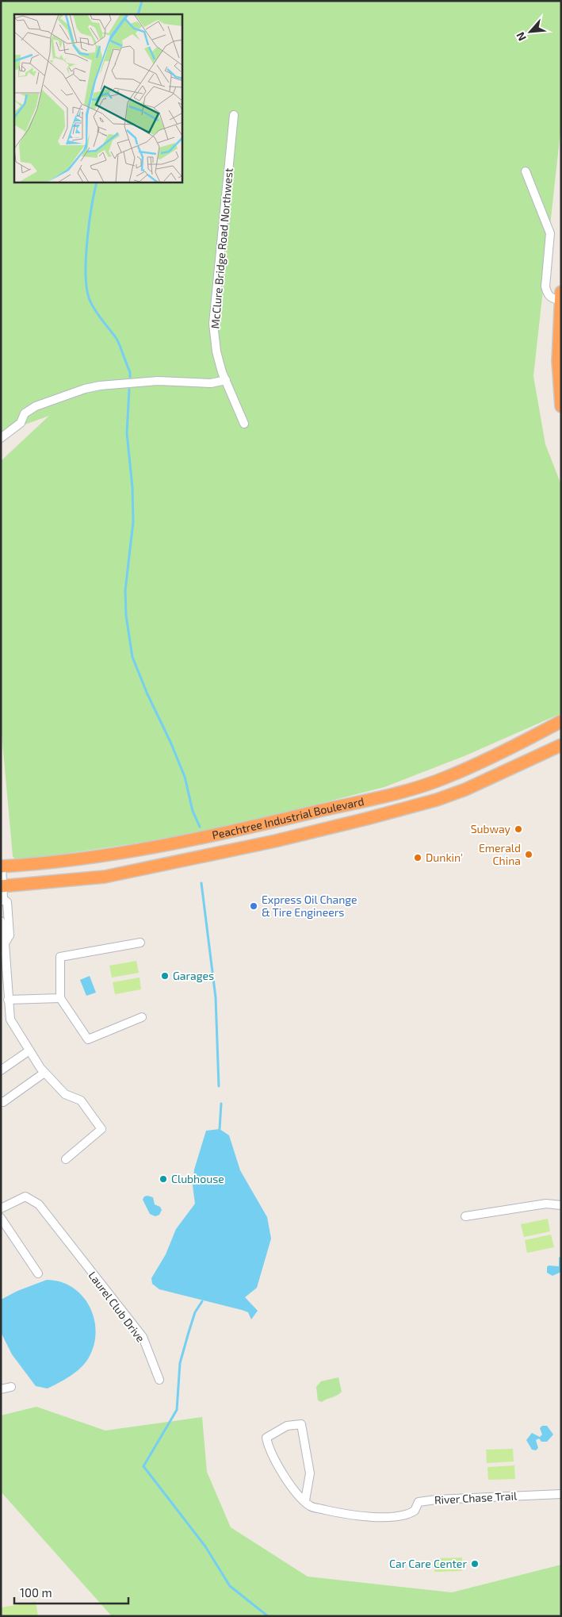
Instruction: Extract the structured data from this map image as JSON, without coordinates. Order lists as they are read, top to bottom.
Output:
{
  "streets": {
    "highway": ["Peachtree Industrial Boulevard"],
    "street": ["McClure Bridge Road Northwest", "Laurel Club Drive", "River Chase Trail"]
  },
  "places": [
    "Subway",
    "Emerald China",
    "Dunkin'",
    "Express Oil Change & Tire Engineers",
    "Garages",
    "Clubhouse",
    "Car Care Center"
  ],
  "scale_bar": "100 m",
  "north": "bottom left"
}
